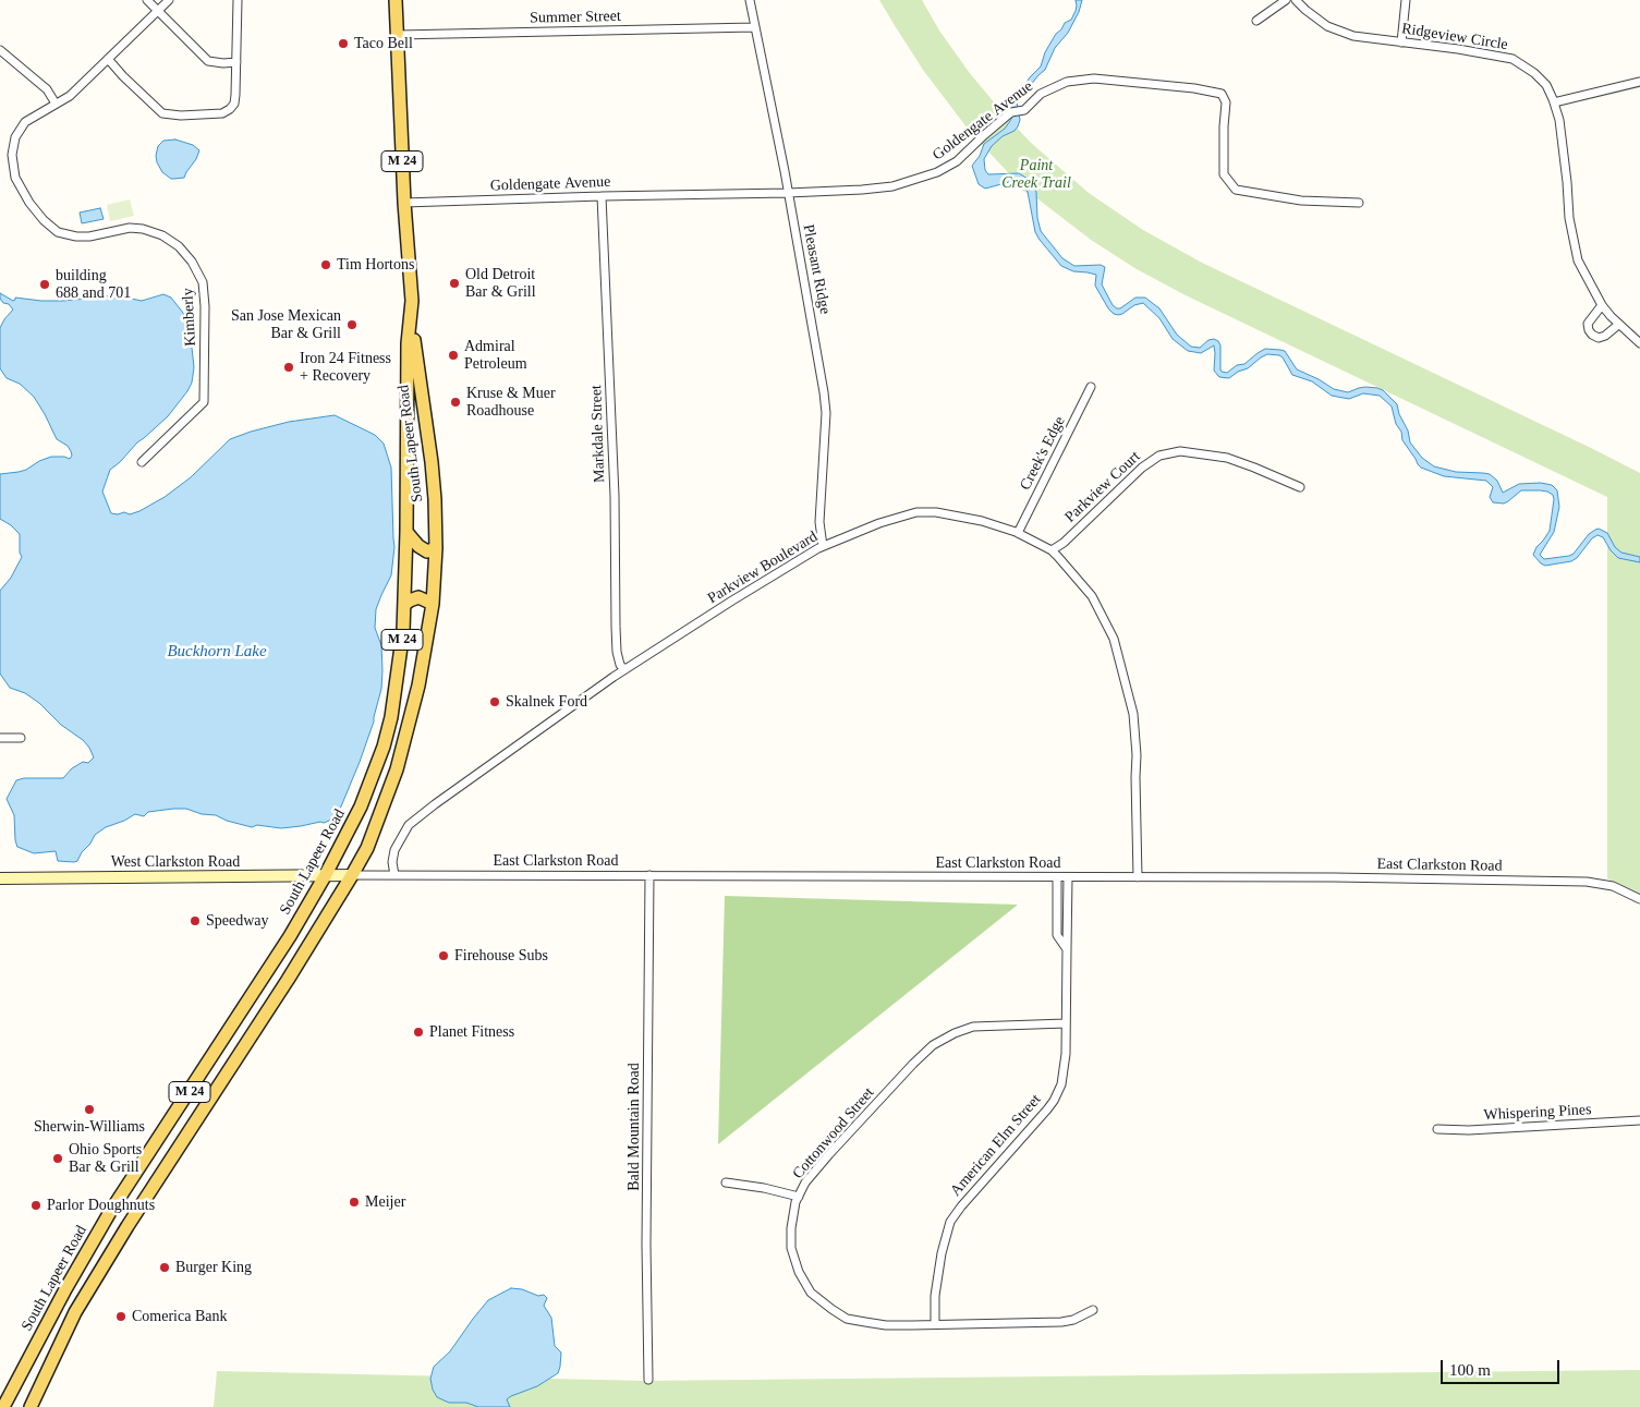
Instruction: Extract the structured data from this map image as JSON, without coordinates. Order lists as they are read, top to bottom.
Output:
{
  "streets": {
    "main road": ["M 24", "South Lapeer Road", "West Clarkston Road"],
    "street": [
      "Summer Street",
      "Ridgeview Circle",
      "Goldengate Avenue",
      "Pleasant Ridge",
      "Kimberly",
      "Markdale Street",
      "Creek's Edge",
      "Parkview Court",
      "Parkview Boulevard",
      "East Clarkston Road",
      "Whispering Pines",
      "Bald Mountain Road",
      "Cottonwood Street",
      "American Elm Street"
    ]
  },
  "crossings": [
    ["Summer Street", "Pleasant Ridge"],
    ["Summer Street", "South Lapeer Road"],
    ["Goldengate Avenue", "Pleasant Ridge"],
    ["Goldengate Avenue", "Markdale Street"],
    ["Goldengate Avenue", "South Lapeer Road"],
    ["Pleasant Ridge", "Parkview Boulevard"],
    ["Markdale Street", "Parkview Boulevard"],
    ["South Lapeer Road", "East Clarkston Road"],
    ["South Lapeer Road", "West Clarkston Road"],
    ["Creek's Edge", "Parkview Boulevard"],
    ["Parkview Court", "Parkview Boulevard"],
    ["Parkview Boulevard", "East Clarkston Road"],
    ["East Clarkston Road", "West Clarkston Road"],
    ["East Clarkston Road", "Bald Mountain Road"],
    ["East Clarkston Road", "American Elm Street"],
    ["Cottonwood Street", "American Elm Street"]
  ],
  "water": ["Buckhorn Lake"],
  "parks": ["Paint Creek Trail"],
  "places": [
    "Taco Bell",
    "Tim Hortons",
    "Old Detroit Bar & Grill",
    "building 688 and 701",
    "San Jose Mexican Bar & Grill",
    "Admiral Petroleum",
    "Iron 24 Fitness + Recovery",
    "Kruse & Muer Roadhouse",
    "Skalnek Ford",
    "Speedway",
    "Firehouse Subs",
    "Planet Fitness",
    "Sherwin-Williams",
    "Ohio Sports Bar & Grill",
    "Meijer",
    "Parlor Doughnuts",
    "Burger King",
    "Comerica Bank"
  ],
  "scale_bar": "100 m"
}
